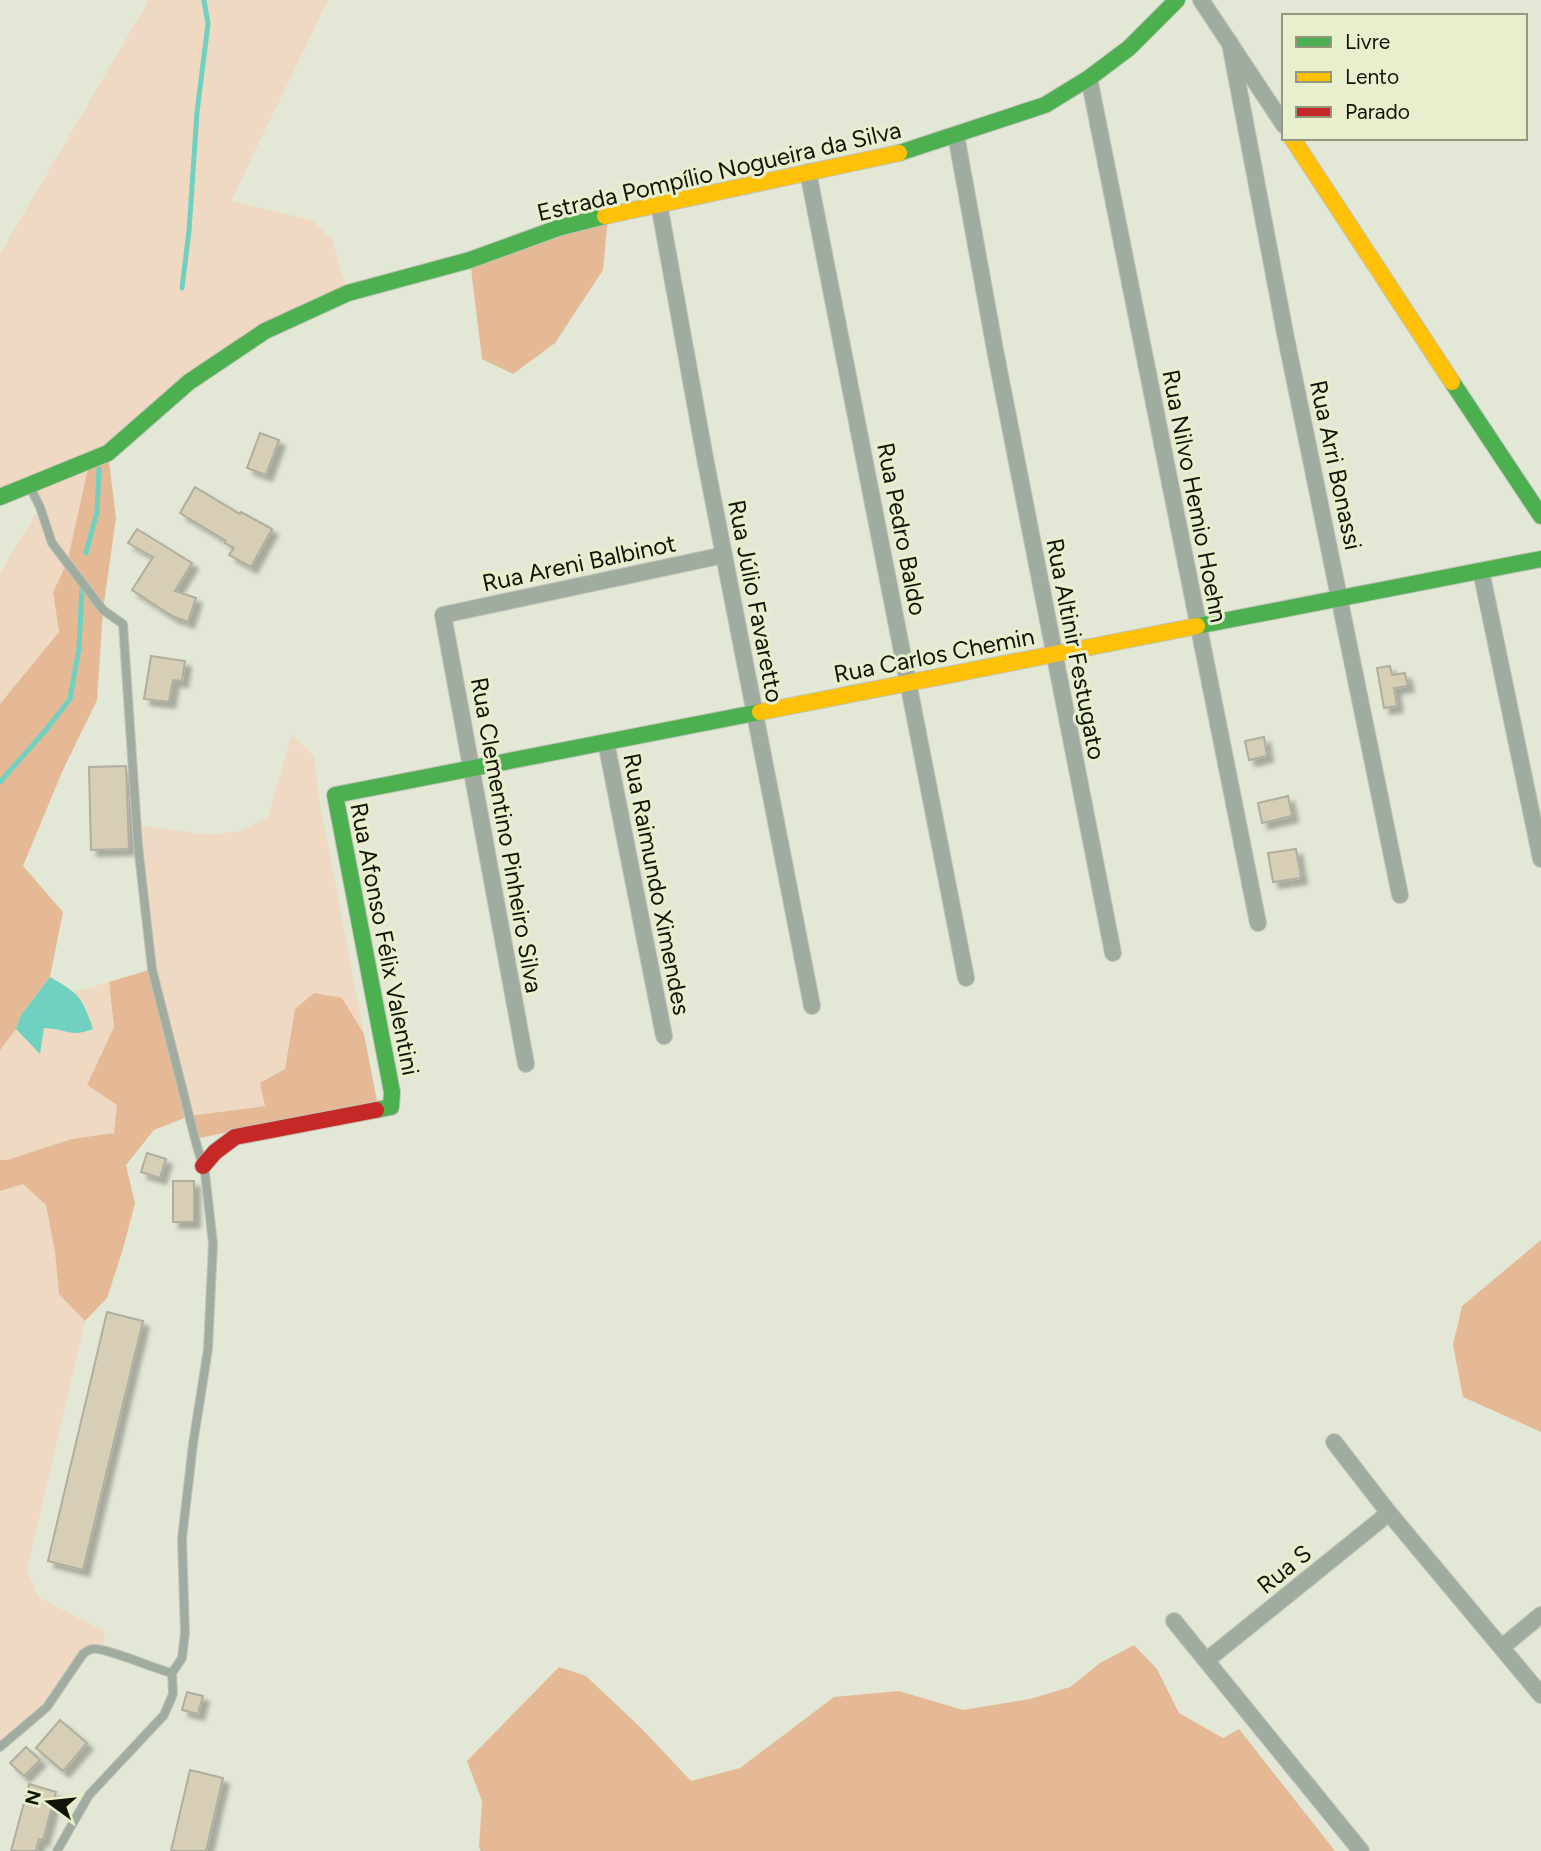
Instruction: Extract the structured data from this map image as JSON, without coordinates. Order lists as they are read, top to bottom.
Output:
{
  "streets": {
    "street": [
      "Estrada Pompílio Nogueira da Silva",
      "Rua Arri Bonassi",
      "Rua Nilvo Hemio Hoehn",
      "Rua Pedro Baldo",
      "Rua Areni Balbinot",
      "Rua Júlio Favaretto",
      "Rua Altinir Festugato",
      "Rua Carlos Chemin",
      "Rua Clementino Pinheiro Silva",
      "Rua Raimundo Ximendes",
      "Rua Afonso Félix Valentini",
      "Rua S"
    ]
  },
  "crossings": [
    ["Estrada Pompílio Nogueira da Silva", "Rua Nilvo Hemio Hoehn"],
    ["Estrada Pompílio Nogueira da Silva", "Rua Pedro Baldo"],
    ["Estrada Pompílio Nogueira da Silva", "Rua Júlio Favaretto"],
    ["Estrada Pompílio Nogueira da Silva", "Rua Altinir Festugato"],
    ["Rua Arri Bonassi", "Rua Carlos Chemin"],
    ["Rua Nilvo Hemio Hoehn", "Rua Carlos Chemin"],
    ["Rua Pedro Baldo", "Rua Carlos Chemin"],
    ["Rua Areni Balbinot", "Rua Júlio Favaretto"],
    ["Rua Areni Balbinot", "Rua Clementino Pinheiro Silva"],
    ["Rua Júlio Favaretto", "Rua Carlos Chemin"],
    ["Rua Altinir Festugato", "Rua Carlos Chemin"],
    ["Rua Carlos Chemin", "Rua Clementino Pinheiro Silva"],
    ["Rua Carlos Chemin", "Rua Raimundo Ximendes"],
    ["Rua Carlos Chemin", "Rua Afonso Félix Valentini"]
  ],
  "legend": ["Livre", "Lento", "Parado"],
  "north": "left"
}
